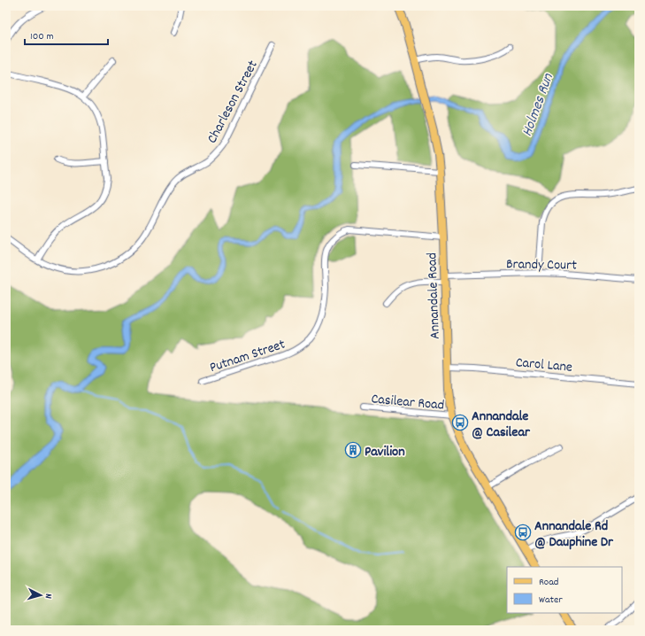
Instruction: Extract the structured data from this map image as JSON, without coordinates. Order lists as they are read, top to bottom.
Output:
{
  "streets": {
    "main road": ["Annandale Road"],
    "street": [
      "Charleson Street",
      "Brandy Court",
      "Putnam Street",
      "Carol Lane",
      "Casilear Road"
    ]
  },
  "crossings": [
    ["Brandy Court", "Annandale Road"],
    ["Annandale Road", "Putnam Street"],
    ["Annandale Road", "Carol Lane"],
    ["Annandale Road", "Casilear Road"]
  ],
  "water": ["Holmes Run"],
  "places": {
    "bus stop": ["Annandale @ Casilear", "Annandale Rd @ Dauphine Dr"],
    "building": ["Pavilion"]
  },
  "legend": ["Road", "Water"],
  "scale_bar": "100 m",
  "north": "right"
}
